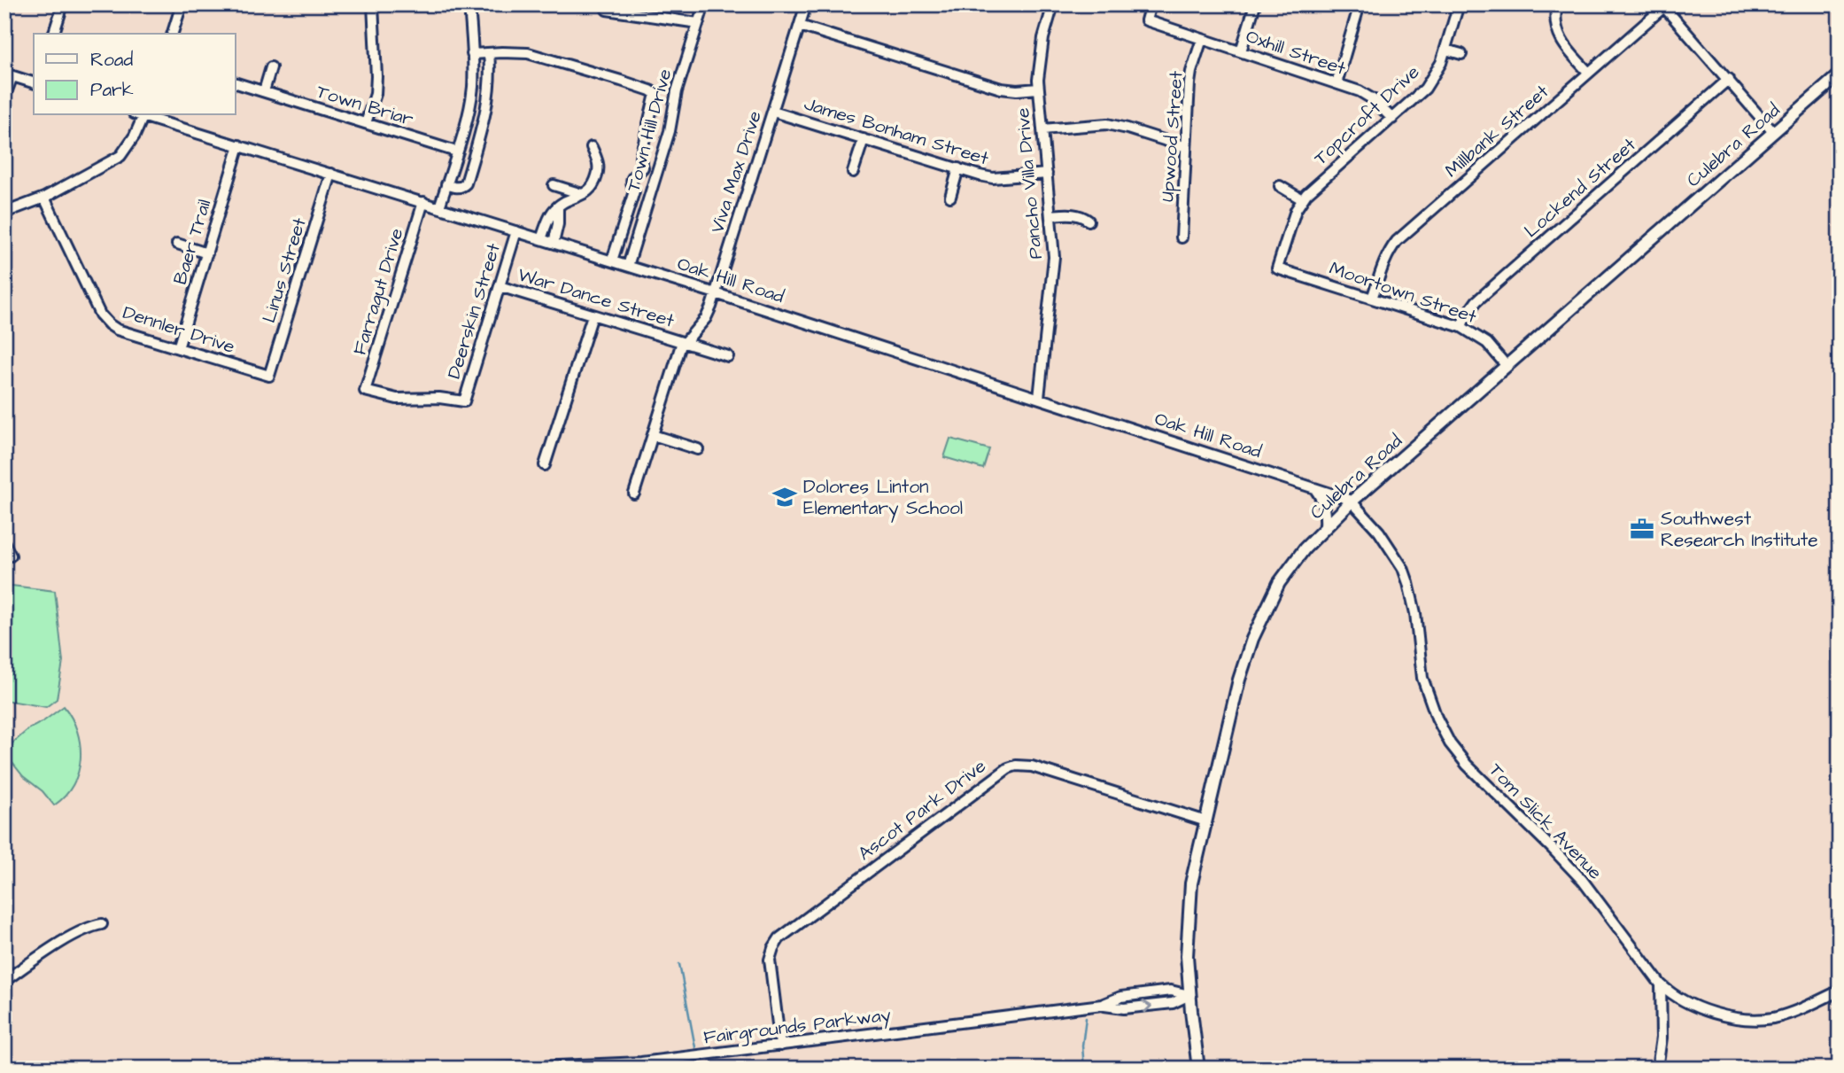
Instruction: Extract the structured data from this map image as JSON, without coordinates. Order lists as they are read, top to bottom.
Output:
{
  "streets": {
    "main road": ["Culebra Road"],
    "street": [
      "Oxhill Street",
      "Town Briar",
      "Topcroft Drive",
      "Town Hill Drive",
      "James Bonham Street",
      "Millbank Street",
      "Upwood Street",
      "Viva Max Drive",
      "Pancho Villa Drive",
      "Lockend Street",
      "Baer Trail",
      "Linus Street",
      "Oak Hill Road",
      "Farragut Drive",
      "Moortown Street",
      "War Dance Street",
      "Deerskin Street",
      "Dennler Drive",
      "Ascot Park Drive",
      "Tom Slick Avenue",
      "Fairgrounds Parkway"
    ]
  },
  "crossings": [
    ["Oxhill Street", "Topcroft Drive"],
    ["Oxhill Street", "Upwood Street"],
    ["Topcroft Drive", "Moortown Street"],
    ["Town Hill Drive", "Oak Hill Road"],
    ["James Bonham Street", "Viva Max Drive"],
    ["James Bonham Street", "Pancho Villa Drive"],
    ["Millbank Street", "Moortown Street"],
    ["Culebra Road", "Oak Hill Road"],
    ["Culebra Road", "Moortown Street"],
    ["Culebra Road", "Ascot Park Drive"],
    ["Culebra Road", "Tom Slick Avenue"],
    ["Culebra Road", "Fairgrounds Parkway"],
    ["Viva Max Drive", "Oak Hill Road"],
    ["Viva Max Drive", "War Dance Street"],
    ["Pancho Villa Drive", "Oak Hill Road"],
    ["Lockend Street", "Moortown Street"],
    ["Baer Trail", "Oak Hill Road"],
    ["Baer Trail", "Dennler Drive"],
    ["Linus Street", "Oak Hill Road"],
    ["Linus Street", "Dennler Drive"],
    ["Oak Hill Road", "Farragut Drive"],
    ["Oak Hill Road", "Deerskin Street"],
    ["Oak Hill Road", "Tom Slick Avenue"],
    ["Farragut Drive", "Deerskin Street"],
    ["War Dance Street", "Deerskin Street"],
    ["Ascot Park Drive", "Fairgrounds Parkway"]
  ],
  "places": {
    "school or university": ["Dolores Linton Elementary School"],
    "office": ["Southwest Research Institute"]
  },
  "legend": ["Road", "Park"]
}
